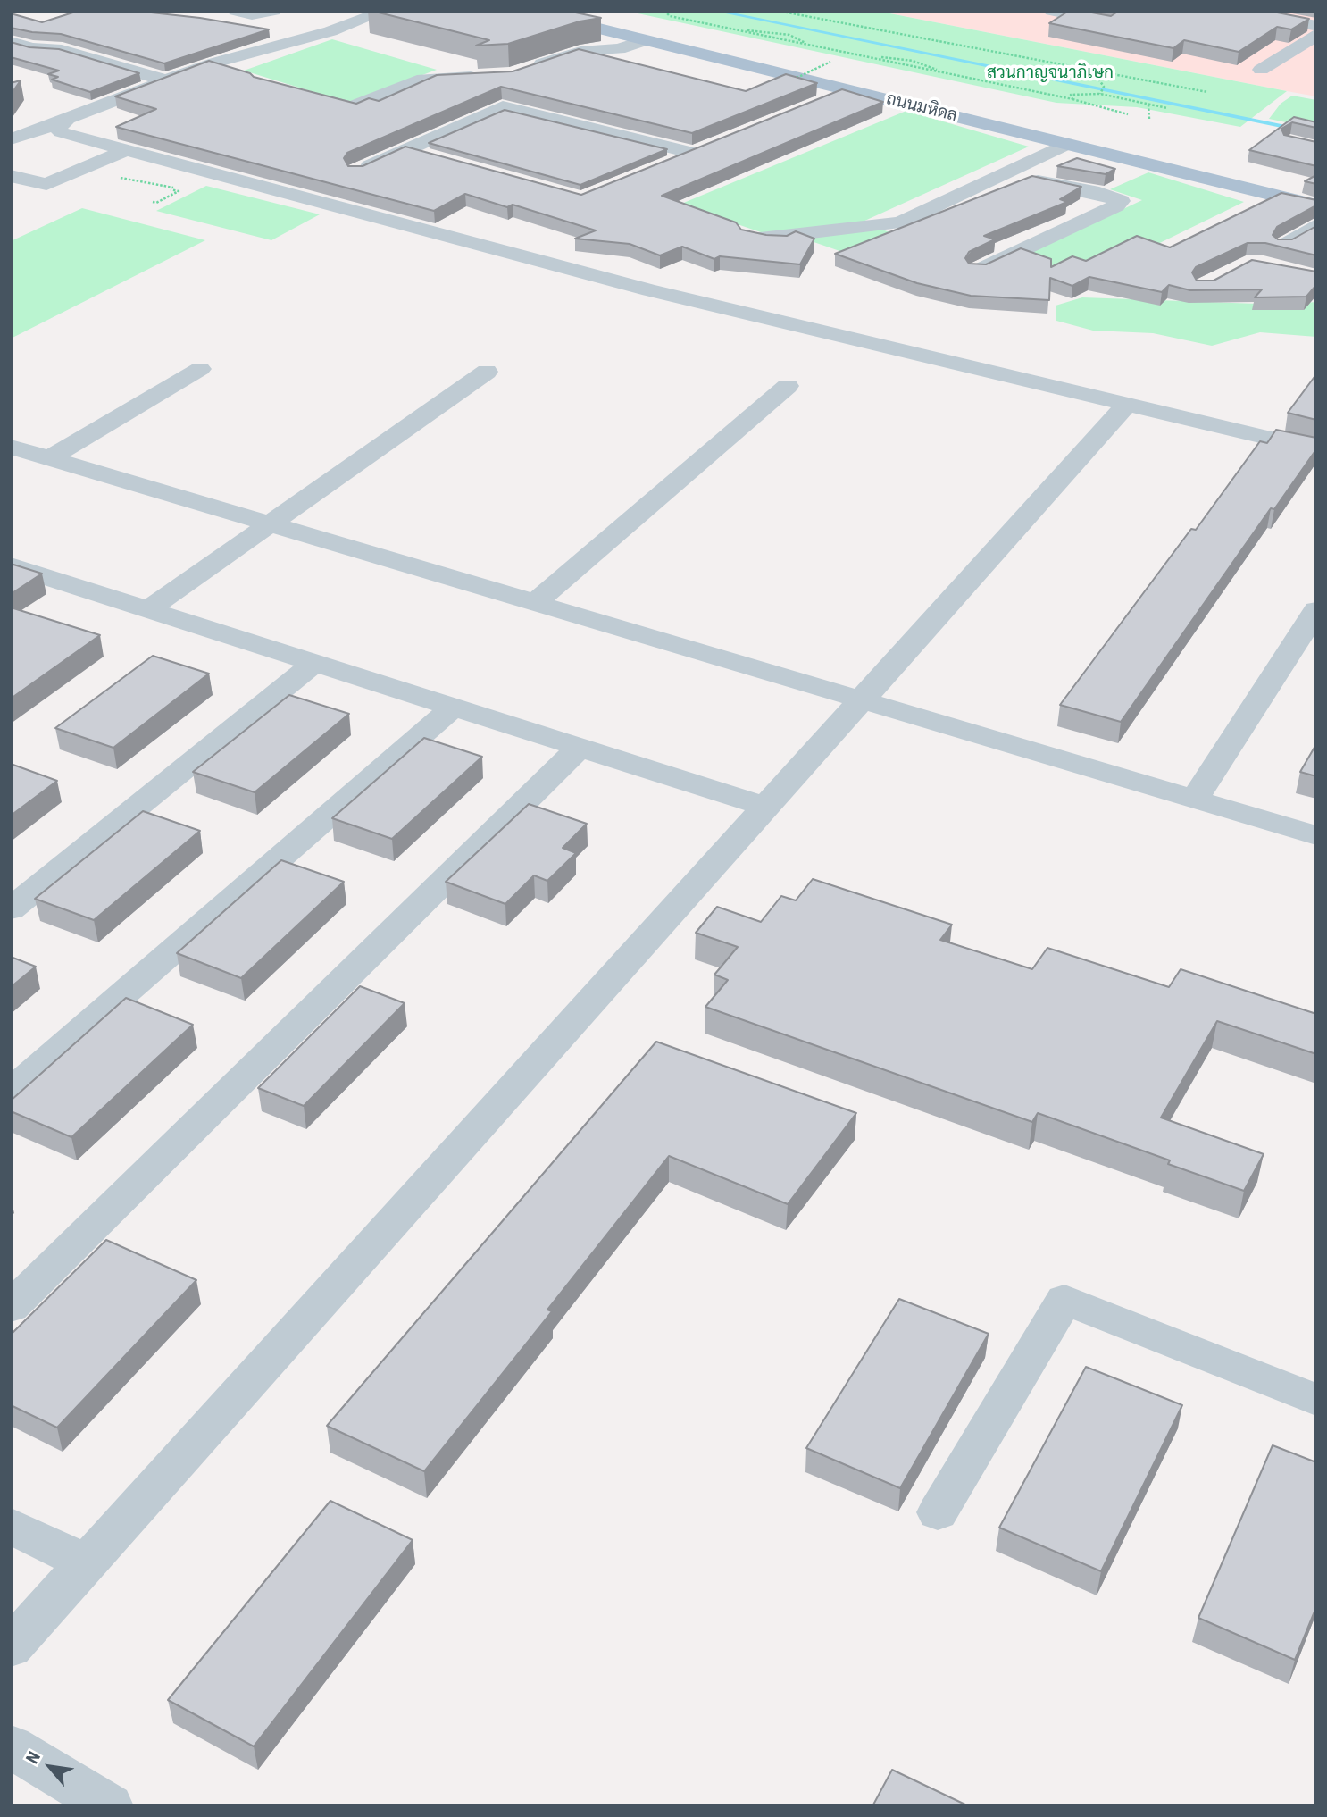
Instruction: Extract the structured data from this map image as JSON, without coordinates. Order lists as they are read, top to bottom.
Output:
{
  "streets": {
    "main road": ["ถนนมหิดล"]
  },
  "parks": ["สวนกาญจนาภิเษก"],
  "north": "top left"
}
